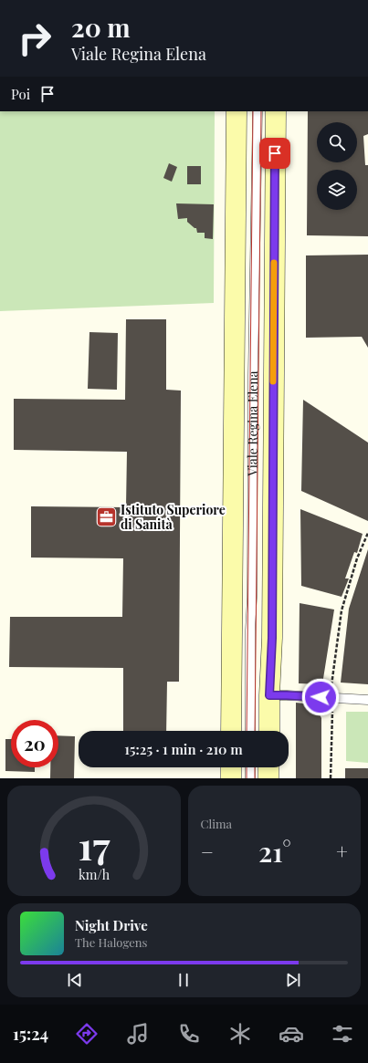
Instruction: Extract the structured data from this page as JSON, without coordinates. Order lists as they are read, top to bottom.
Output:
{
  "streets": {
    "main road": ["Viale Regina Elena"]
  },
  "places": {
    "office": ["Istituto Superiore di Sanità"]
  },
  "page": {
    "turn": ["20 m", "Viale Regina Elena"],
    "then": "Poi",
    "limit": "20",
    "trip": "15:25 · 1 min · 210 m",
    "tile": "Clima",
    "heat": ["−", "21°", "+"],
    "song": ["Night Drive", "The Halogens"],
    "tabs": "15:24",
    "gauge": ["17", "km/h"]
  }
}
